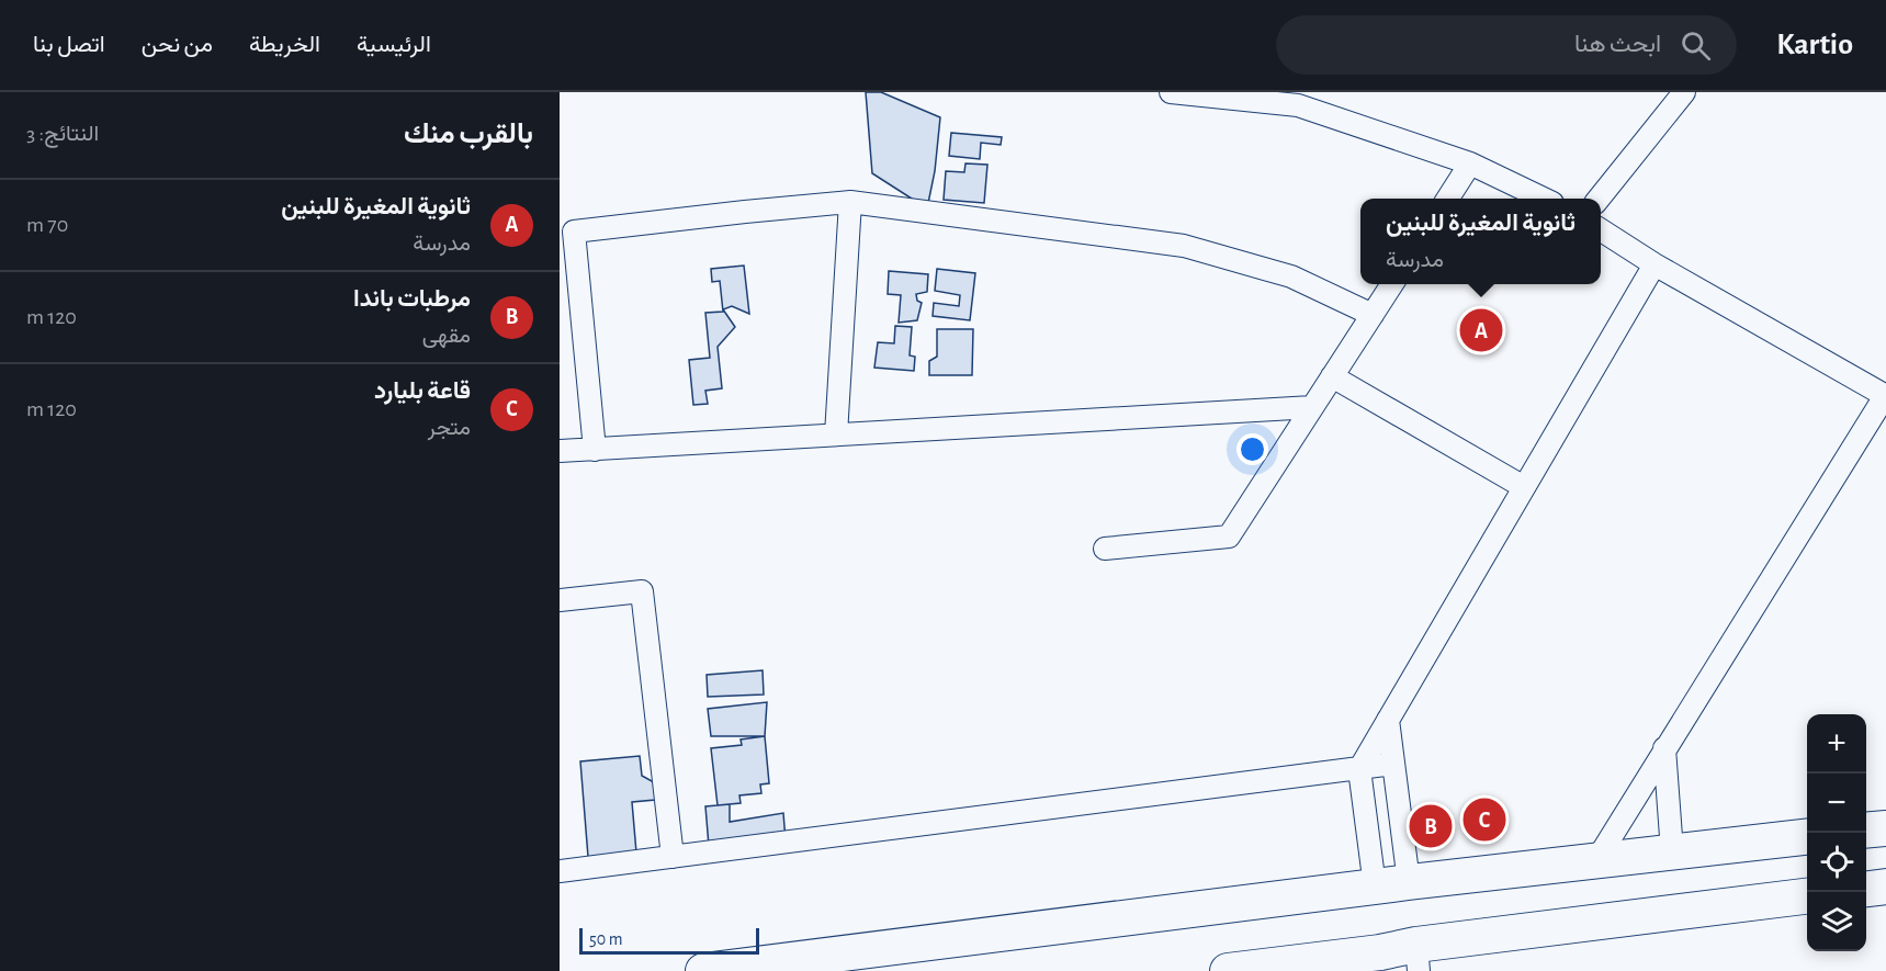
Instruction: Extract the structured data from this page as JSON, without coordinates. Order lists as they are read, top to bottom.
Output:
{
  "scale_bar": "50 m",
  "page": {
    "header": "Kartio",
    "search": "ابحث هنا",
    "nav": [
      "الرئيسية",
      "الخريطة",
      "من نحن",
      "اتصل بنا"
    ],
    "heading": ["بالقرب منك", "النتائج: 3"],
    "list": [
      {
        "mark": "A",
        "name": "ثانوية المغيرة للبنين",
        "note": "مدرسة",
        "value": "70 m"
      },
      {
        "mark": "B",
        "name": "مرطبات باندا",
        "note": "مقهى",
        "value": "120 m"
      },
      {
        "mark": "C",
        "name": "قاعة بليارد",
        "note": "متجر",
        "value": "120 m"
      }
    ],
    "popup": ["ثانوية المغيرة للبنين", "مدرسة"],
    "pins": ["A", "C", "B"],
    "map_buttons": ["+", "−"],
    "scale": "50 m"
  }
}
